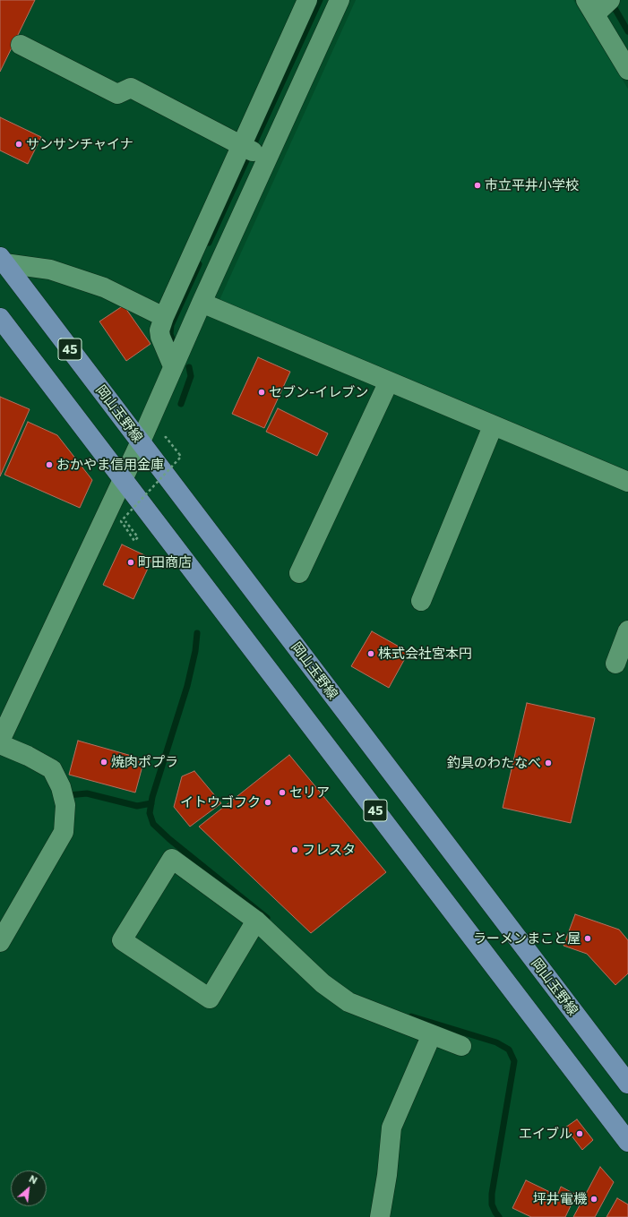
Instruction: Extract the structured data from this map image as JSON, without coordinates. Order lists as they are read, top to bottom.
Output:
{
  "streets": {
    "main road": ["45", "岡山玉野線"]
  },
  "places": [
    "サンサンチャイナ",
    "市立平井小学校",
    "セブン-イレブン",
    "おかやま信用金庫",
    "町田商店",
    "株式会社宮本円",
    "焼肉ポプラ",
    "釣具のわたなべ",
    "セリア",
    "イトウゴフク",
    "フレスタ",
    "ラーメンまこと屋",
    "エイブル",
    "坪井電機"
  ],
  "north": "top right"
}
